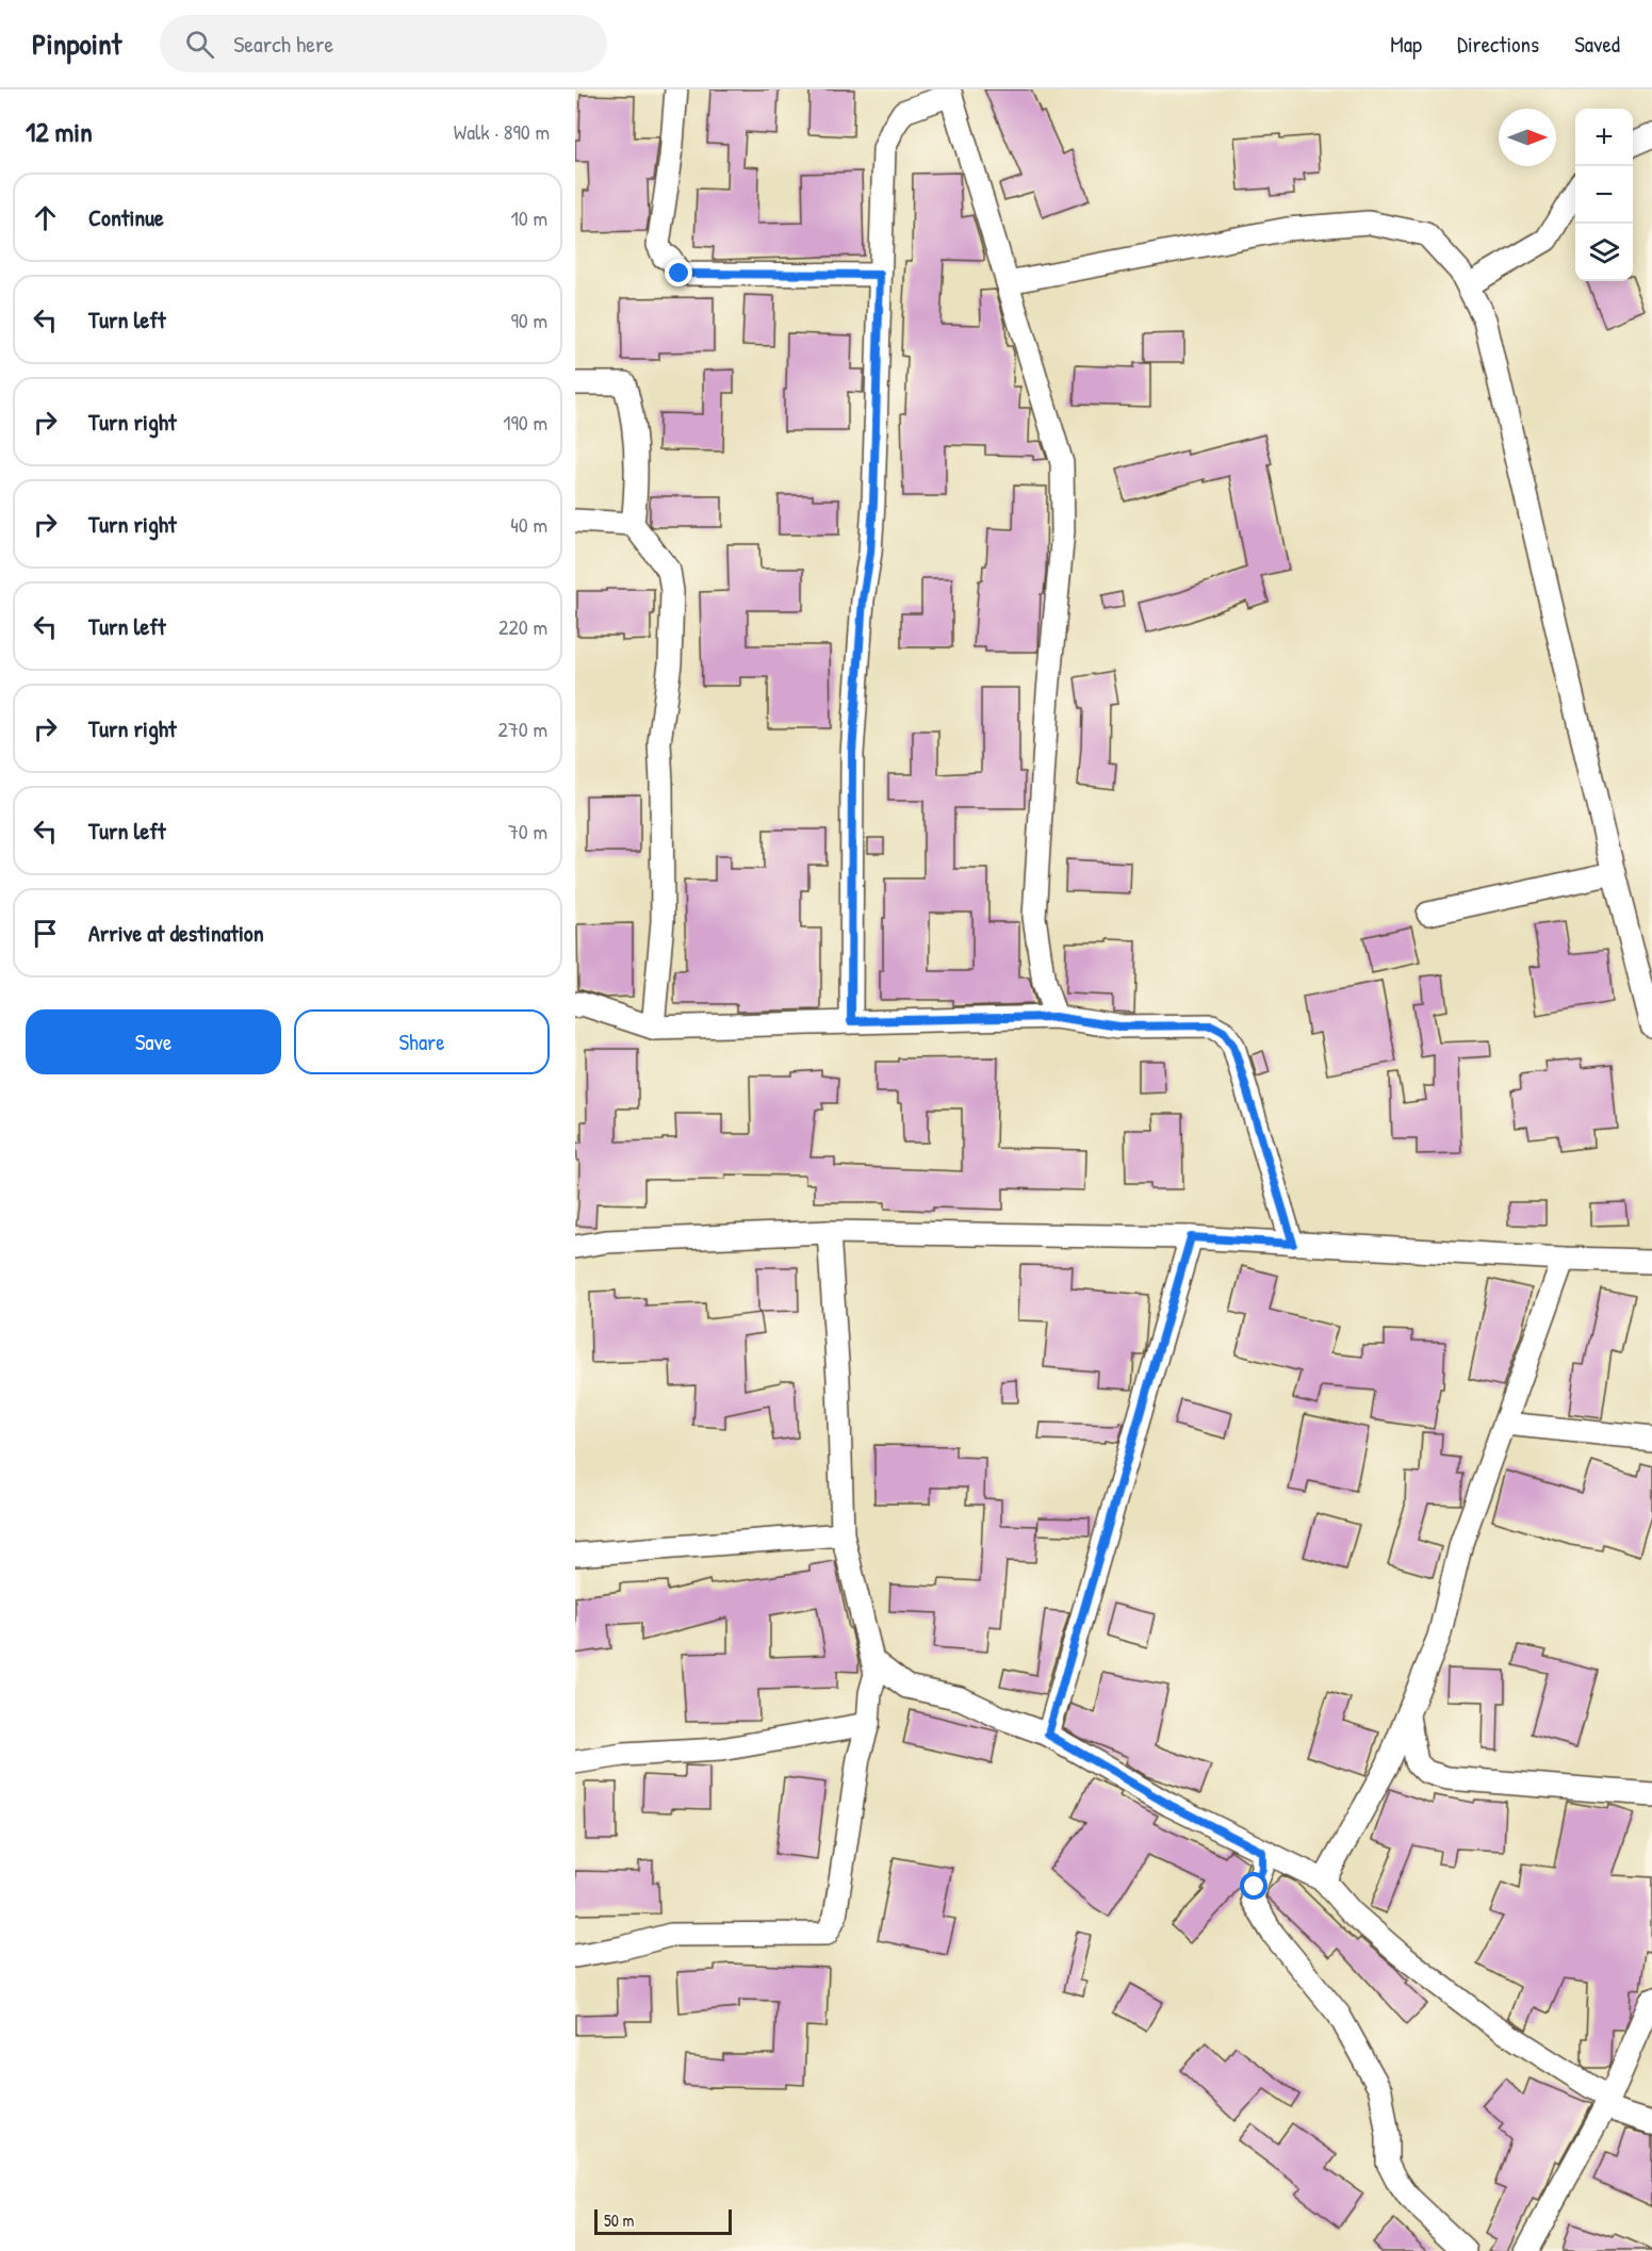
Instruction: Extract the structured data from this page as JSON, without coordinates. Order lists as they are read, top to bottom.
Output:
{
  "scale_bar": "50 m",
  "north": "right",
  "page": {
    "header": "Pinpoint",
    "search": "Search here",
    "nav": ["Map", "Directions", "Saved"],
    "heading": ["12 min", "Walk · 890 m"],
    "map_buttons": ["+", "−"],
    "list": [
      ["Continue", "10 m"],
      ["Turn left", "90 m"],
      ["Turn right", "190 m"],
      ["Turn right", "40 m"],
      ["Turn left", "220 m"],
      ["Turn right", "270 m"],
      ["Turn left", "70 m"],
      "Arrive at destination"
    ],
    "buttons": ["Save", "Share"],
    "scale": "50 m"
  }
}
